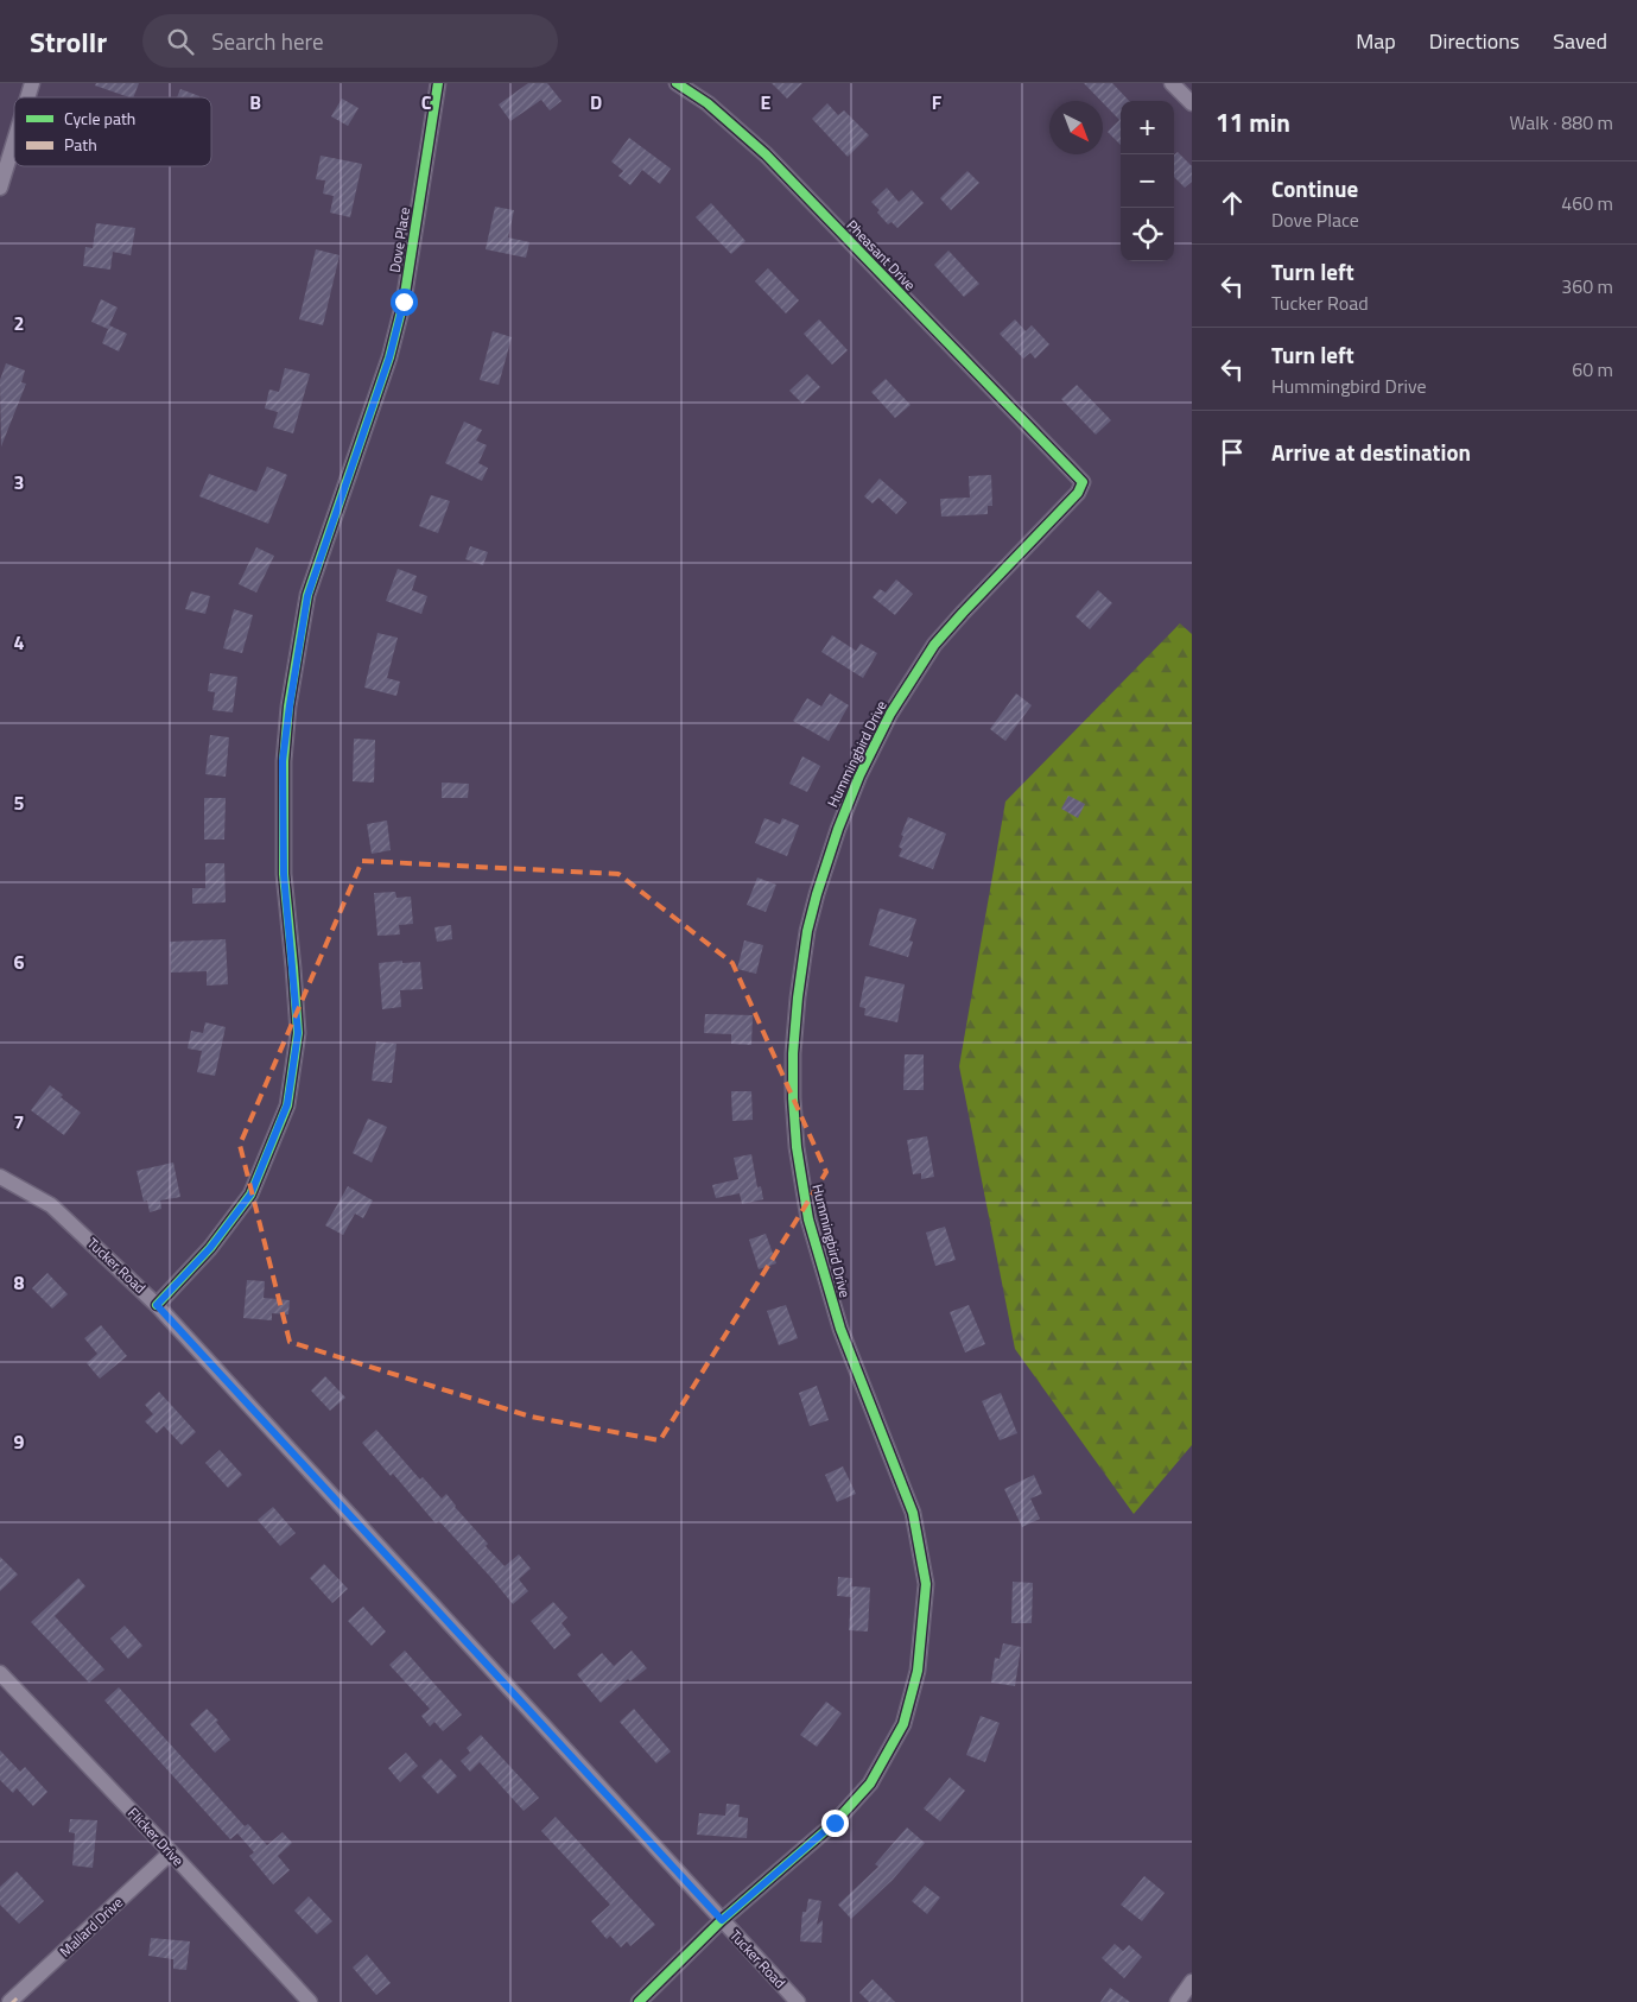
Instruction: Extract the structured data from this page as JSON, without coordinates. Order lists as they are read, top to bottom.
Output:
{
  "streets": {
    "street": [
      "Dove Place",
      "Pheasant Drive",
      "Hummingbird Drive",
      "Tucker Road",
      "Flicker Drive",
      "Mallard Drive"
    ]
  },
  "crossings": [
    ["Dove Place", "Tucker Road"],
    ["Pheasant Drive", "Hummingbird Drive"],
    ["Hummingbird Drive", "Tucker Road"],
    ["Flicker Drive", "Mallard Drive"]
  ],
  "legend": ["Cycle path", "Path"],
  "north": "bottom right",
  "page": {
    "header": "Strollr",
    "search": "Search here",
    "nav": ["Map", "Directions", "Saved"],
    "heading": ["11 min", "Walk · 880 m"],
    "map_buttons": ["+", "−"],
    "list": [
      ["Continue", "Dove Place", "460 m"],
      ["Turn left", "Tucker Road", "360 m"],
      ["Turn left", "Hummingbird Drive", "60 m"],
      "Arrive at destination"
    ]
  },
  "grid": {
    "columns": [
      "B",
      "C",
      "D",
      "E",
      "F"
    ],
    "rows": [
      "2",
      "3",
      "4",
      "5",
      "6",
      "7",
      "8",
      "9"
    ]
  }
}
